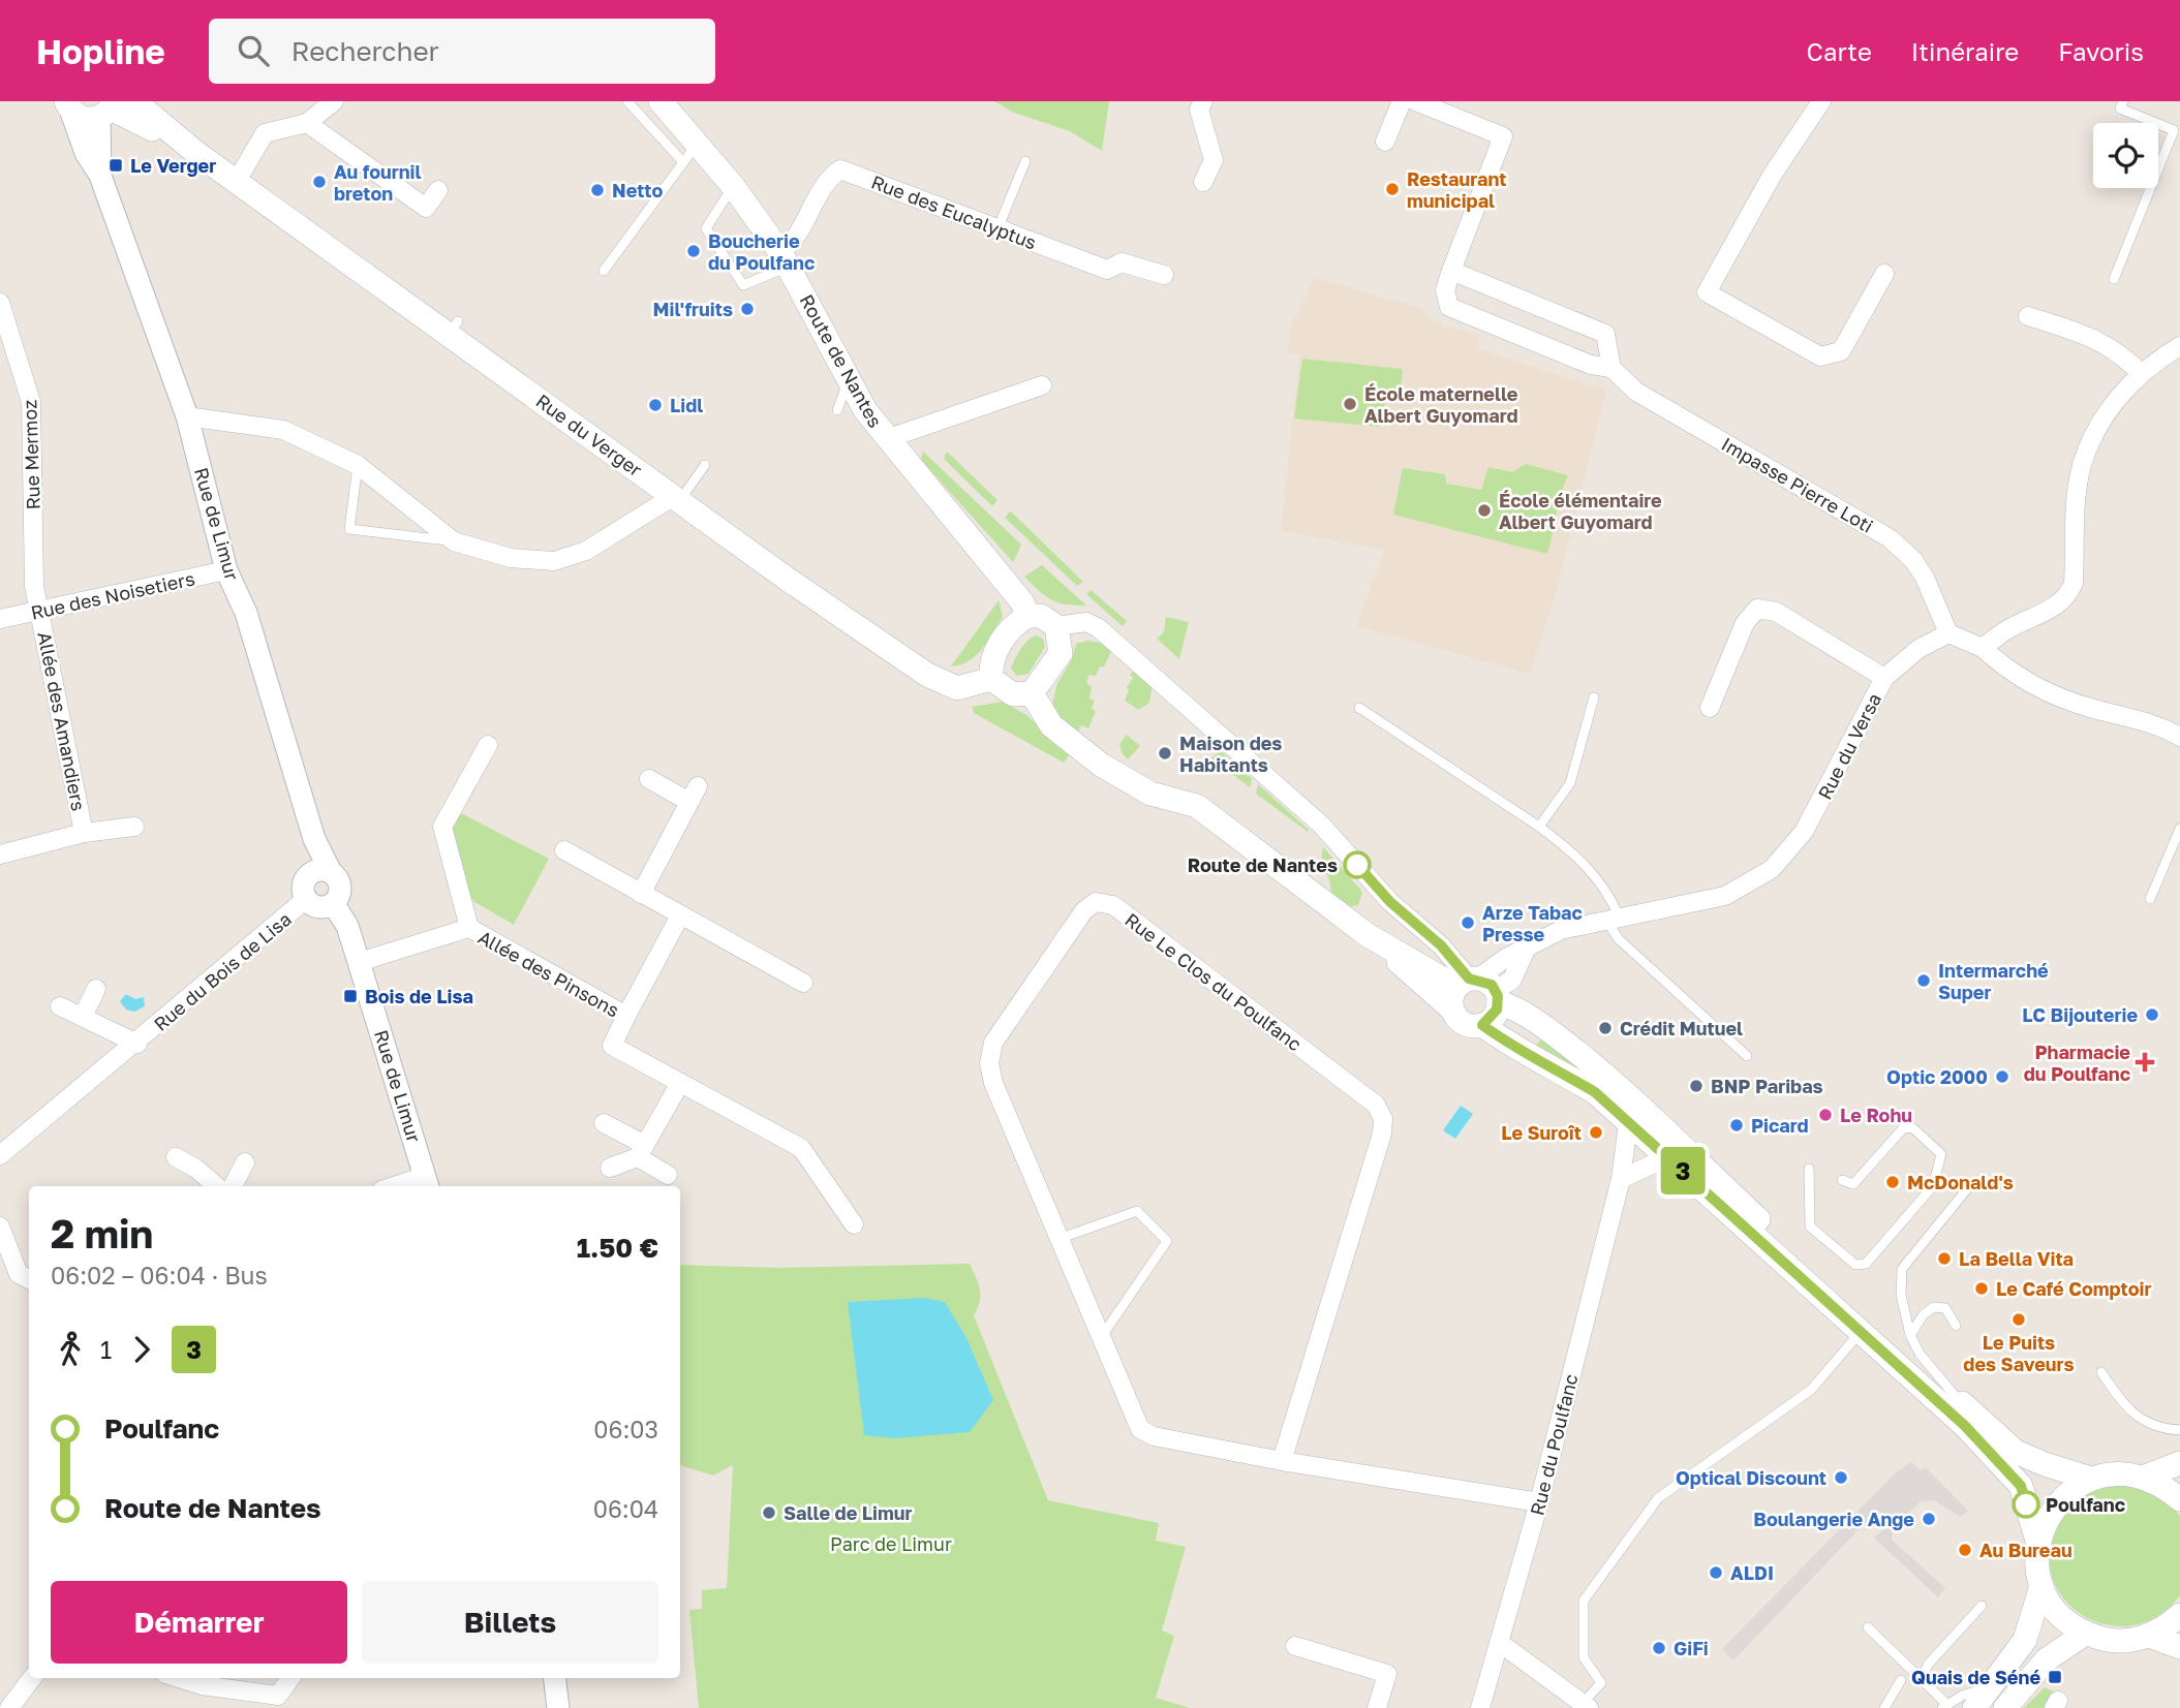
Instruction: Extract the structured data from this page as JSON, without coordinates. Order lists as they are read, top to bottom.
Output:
{
  "streets": {
    "main road": ["Route de Nantes", "Rue du Verger"],
    "street": [
      "Rue des Eucalyptus",
      "Rue Mermoz",
      "Impasse Pierre Loti",
      "Rue de Limur",
      "Rue des Noisetiers",
      "Allée des Amandiers",
      "Rue du Versa",
      "Rue du Bois de Lisa",
      "Allée des Pinsons",
      "Rue Le Clos du Poulfanc",
      "Rue du Poulfanc"
    ]
  },
  "crossings": [
    ["Rue des Eucalyptus", "Route de Nantes"],
    ["Route de Nantes", "Rue du Verger"],
    ["Rue du Verger", "Rue de Limur"],
    ["Rue Mermoz", "Rue des Noisetiers"],
    ["Rue Mermoz", "Allée des Amandiers"],
    ["Impasse Pierre Loti", "Rue du Versa"],
    ["Rue de Limur", "Rue des Noisetiers"],
    ["Rue de Limur", "Rue du Bois de Lisa"],
    ["Rue de Limur", "Allée des Pinsons"],
    ["Rue des Noisetiers", "Allée des Amandiers"],
    ["Rue Le Clos du Poulfanc", "Rue du Poulfanc"]
  ],
  "parks": ["Parc de Limur"],
  "places": {
    "transit": ["Le Verger", "Bois de Lisa", "Quais de Séné"],
    "other": [
      "Au fournil breton",
      "Restaurant municipal",
      "Netto",
      "Boucherie du Poulfanc",
      "Mil'fruits",
      "École maternelle Albert Guyomard",
      "Lidl",
      "École élémentaire Albert Guyomard",
      "Maison des Habitants",
      "Route de Nantes",
      "Arze Tabac Presse",
      "Intermarché Super",
      "LC Bijouterie",
      "Crédit Mutuel",
      "Optic 2000",
      "BNP Paribas",
      "Le Rohu",
      "Picard",
      "Le Suroît",
      "McDonald's",
      "La Bella Vita",
      "Le Café Comptoir",
      "Le Puits des Saveurs",
      "Optical Discount",
      "Poulfanc",
      "Salle de Limur",
      "Boulangerie Ange",
      "Au Bureau",
      "ALDI",
      "GiFi"
    ],
    "health": ["Pharmacie du Poulfanc"]
  },
  "lines": ["bus line 3"],
  "page": {
    "header": "Hopline",
    "search": "Rechercher",
    "nav": ["Carte", "Itinéraire", "Favoris"],
    "on_map": "3",
    "heading": ["2 min", "06:02 – 06:04 · Bus", "1.50 €"],
    "legs": ["1", "3"],
    "list": [
      {
        "name": "Poulfanc",
        "value": "06:03"
      },
      {
        "name": "Route de Nantes",
        "value": "06:04"
      }
    ],
    "buttons": ["Démarrer", "Billets"]
  }
}
